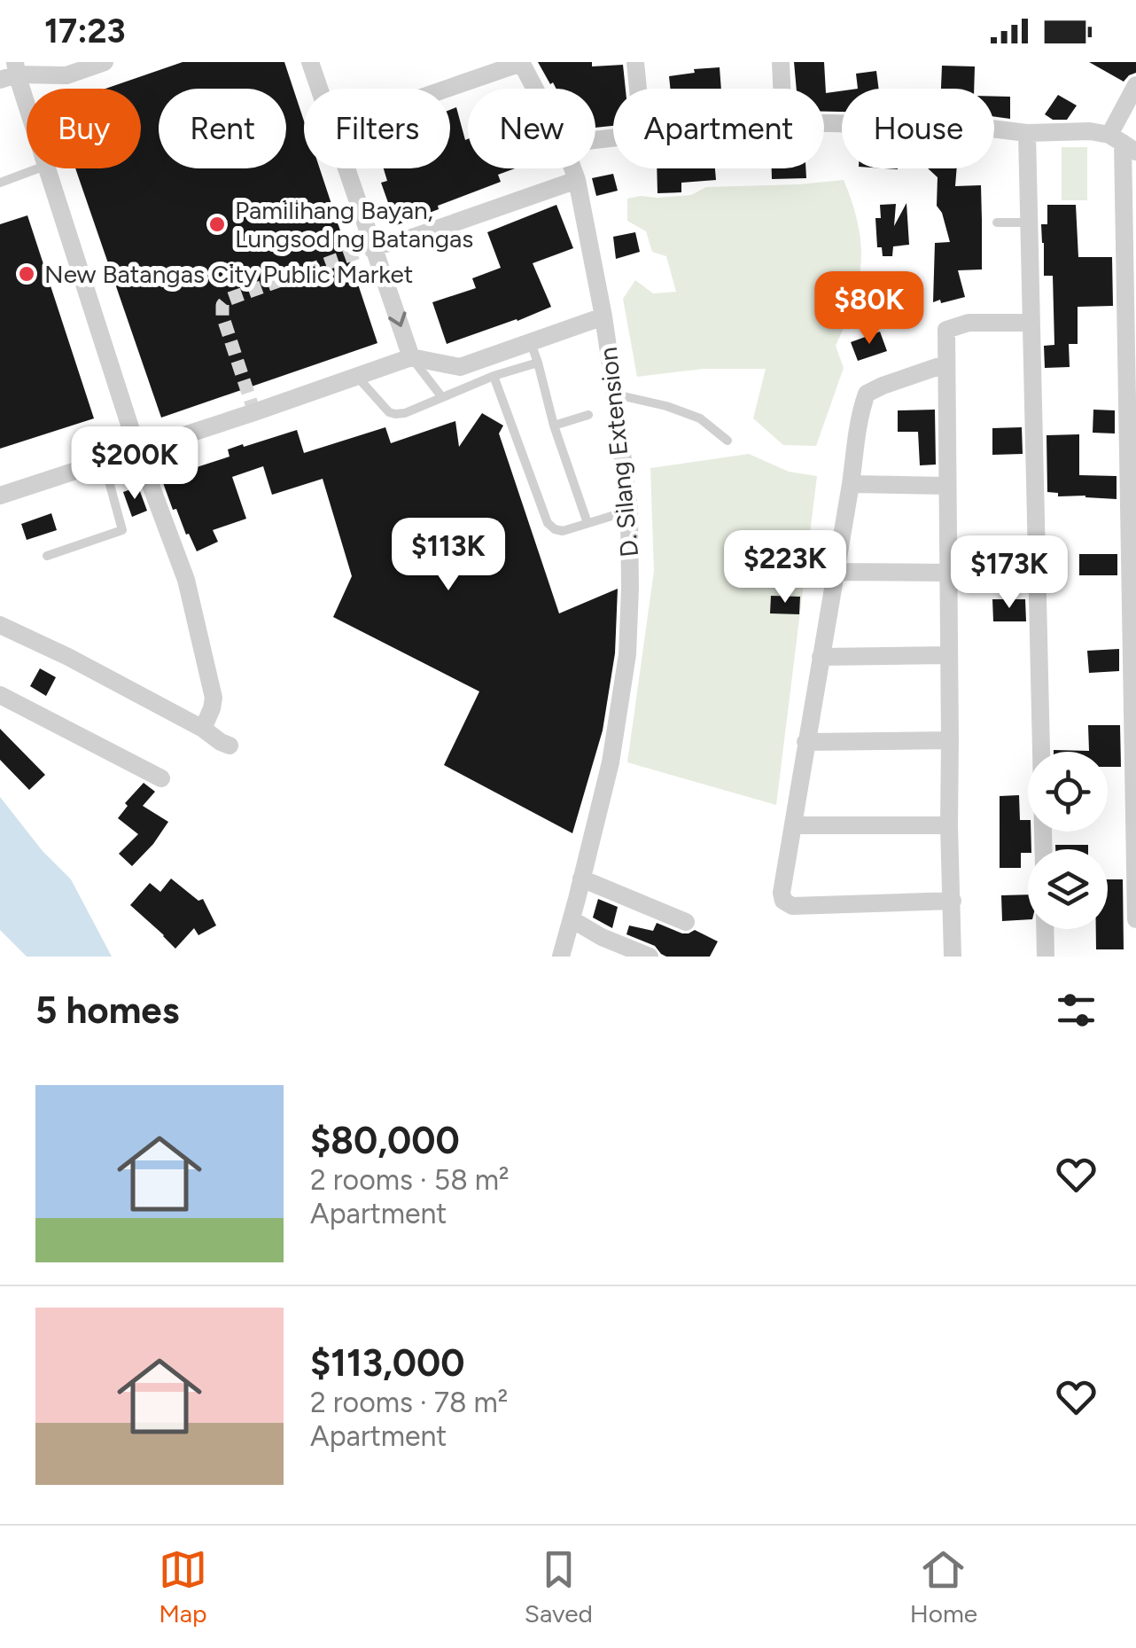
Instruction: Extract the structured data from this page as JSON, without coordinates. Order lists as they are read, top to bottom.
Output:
{
  "streets": {
    "street": ["D. Silang Extension"]
  },
  "places": ["Pamilihang Bayan, Lungsod ng Batangas", "New Batangas City Public Market"],
  "page": {
    "status": "17:23",
    "chip": [
      "Buy",
      "Rent",
      "Filters",
      "New",
      "Apartment",
      "House"
    ],
    "price": [
      "$80K",
      "$200K",
      "$113K",
      "$223K",
      "$173K"
    ],
    "heading": "5 homes",
    "list": [
      {
        "name": "$80,000",
        "note": "2 rooms · 58 m² · Apartment"
      },
      {
        "name": "$113,000",
        "note": "2 rooms · 78 m² · Apartment"
      }
    ],
    "tabs": ["Map", "Saved", "Home"]
  }
}
